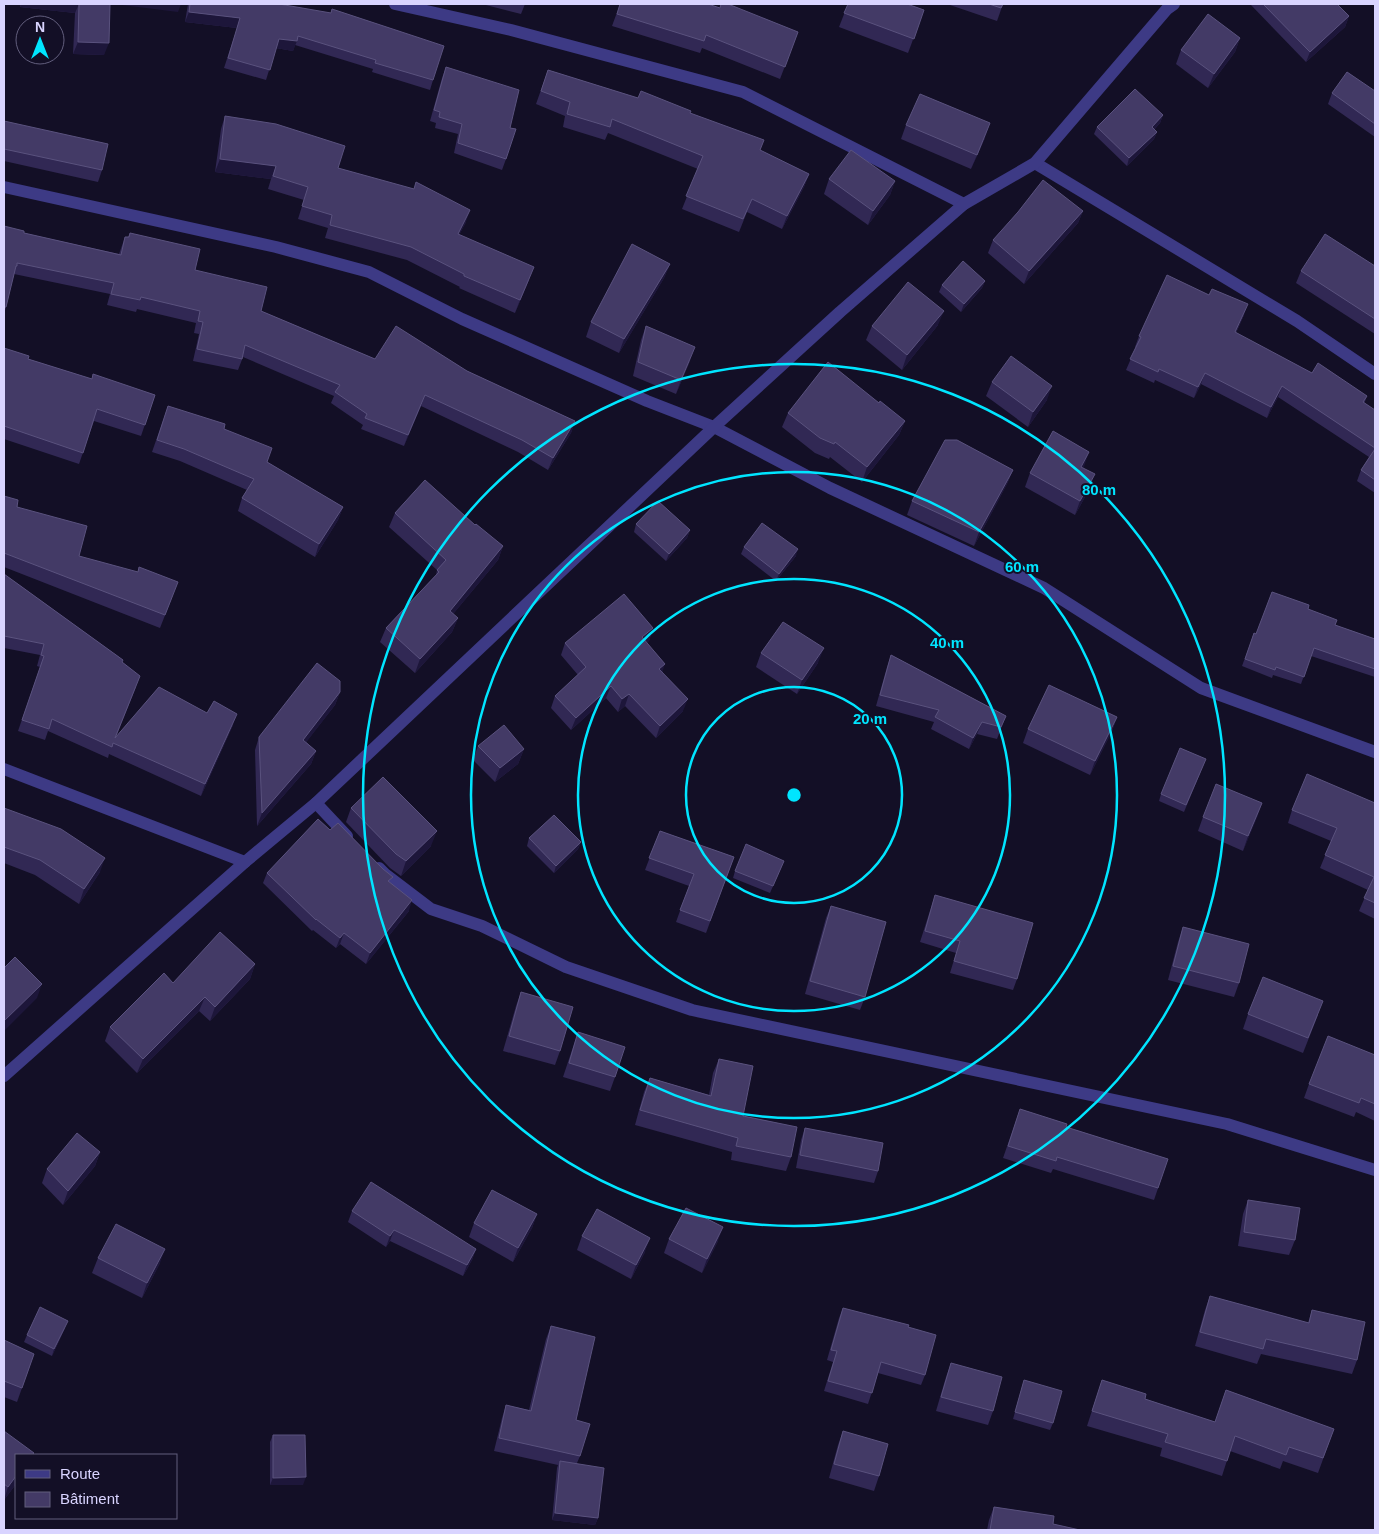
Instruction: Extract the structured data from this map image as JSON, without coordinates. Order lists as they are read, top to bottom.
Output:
{
  "legend": ["Route", "Bâtiment"],
  "north": "top",
  "rings": [
    "80 m",
    "60 m",
    "40 m",
    "20 m"
  ]
}
